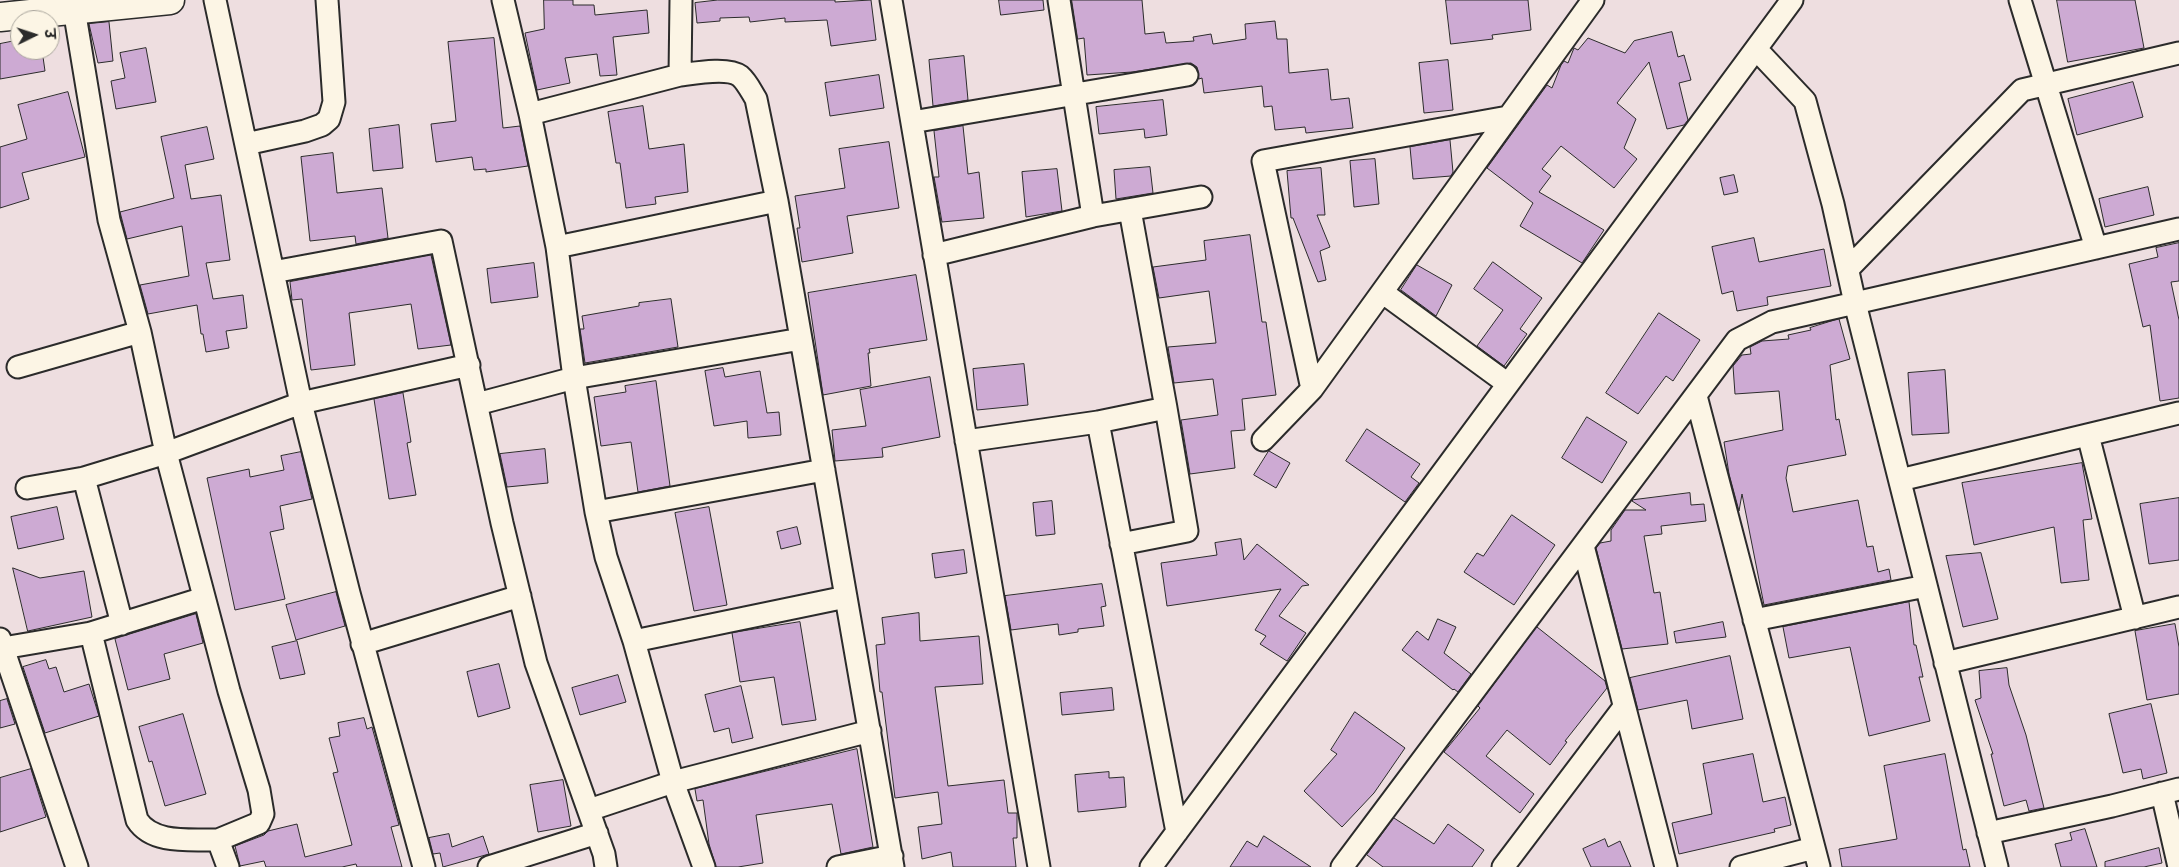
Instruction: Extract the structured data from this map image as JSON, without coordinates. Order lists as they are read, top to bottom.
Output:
{
  "north": "right"
}
